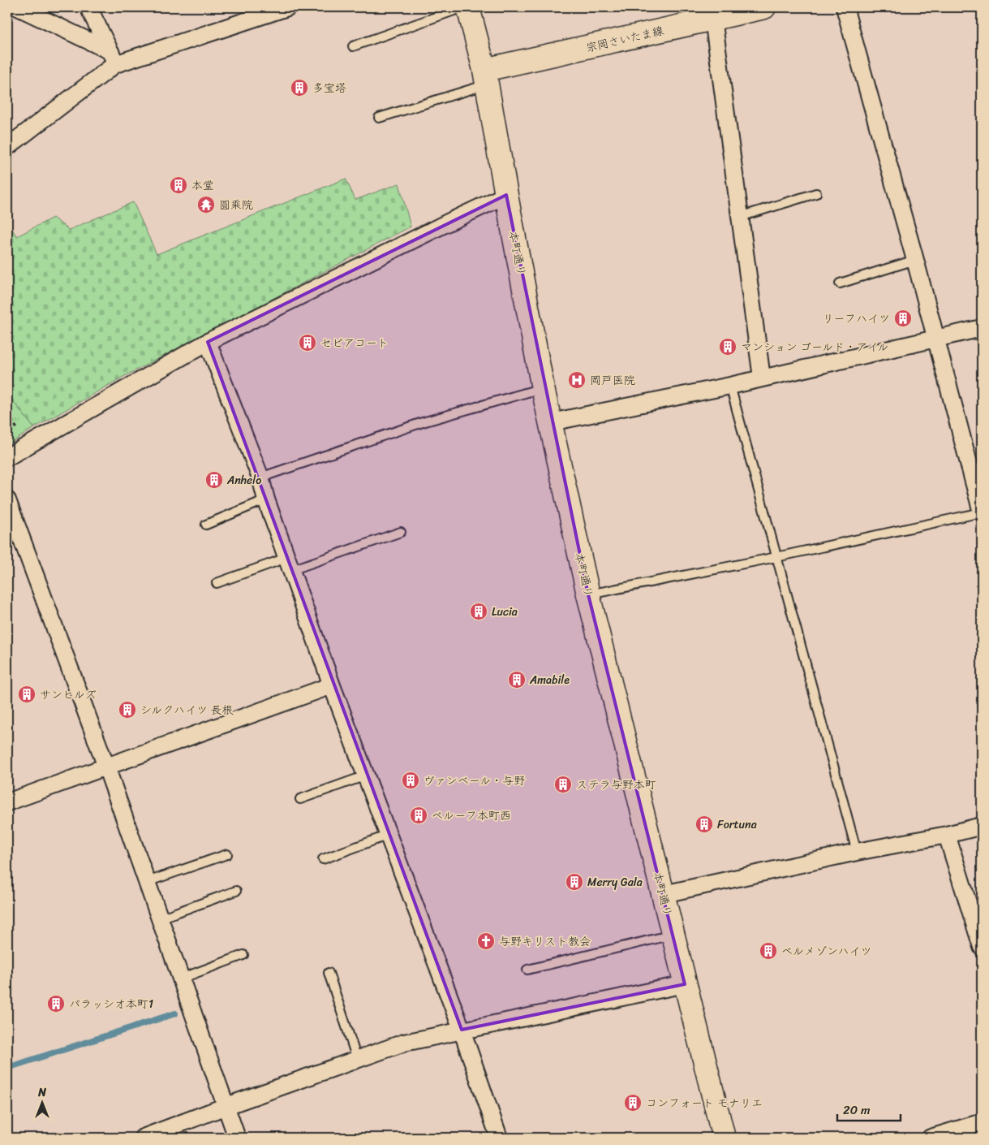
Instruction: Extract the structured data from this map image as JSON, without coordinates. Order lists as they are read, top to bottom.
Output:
{
  "streets": {
    "main road": ["宗岡さいたま線", "本町通り"]
  },
  "crossings": [
    ["宗岡さいたま線", "本町通り"]
  ],
  "places": {
    "building": [
      "多宝塔",
      "本堂",
      "リーフハイツ",
      "セピアコート",
      "マンション ゴールド・アイル",
      "Anhelo",
      "Lucia",
      "Amabile",
      "サンヒルズ",
      "シルクハイツ 長根",
      "ヴァンベール・与野",
      "ステラ与野本町",
      "ベルーフ本町西",
      "Fortuna",
      "Merry Gala",
      "ベルメゾンハイツ",
      "パラッシオ本町1",
      "コンフォート モナリエ"
    ],
    "temple": ["圓乘院"],
    "hospital": ["岡戸医院"],
    "church": ["与野キリスト教会"]
  },
  "scale_bar": "20 m",
  "north": "top"
}
